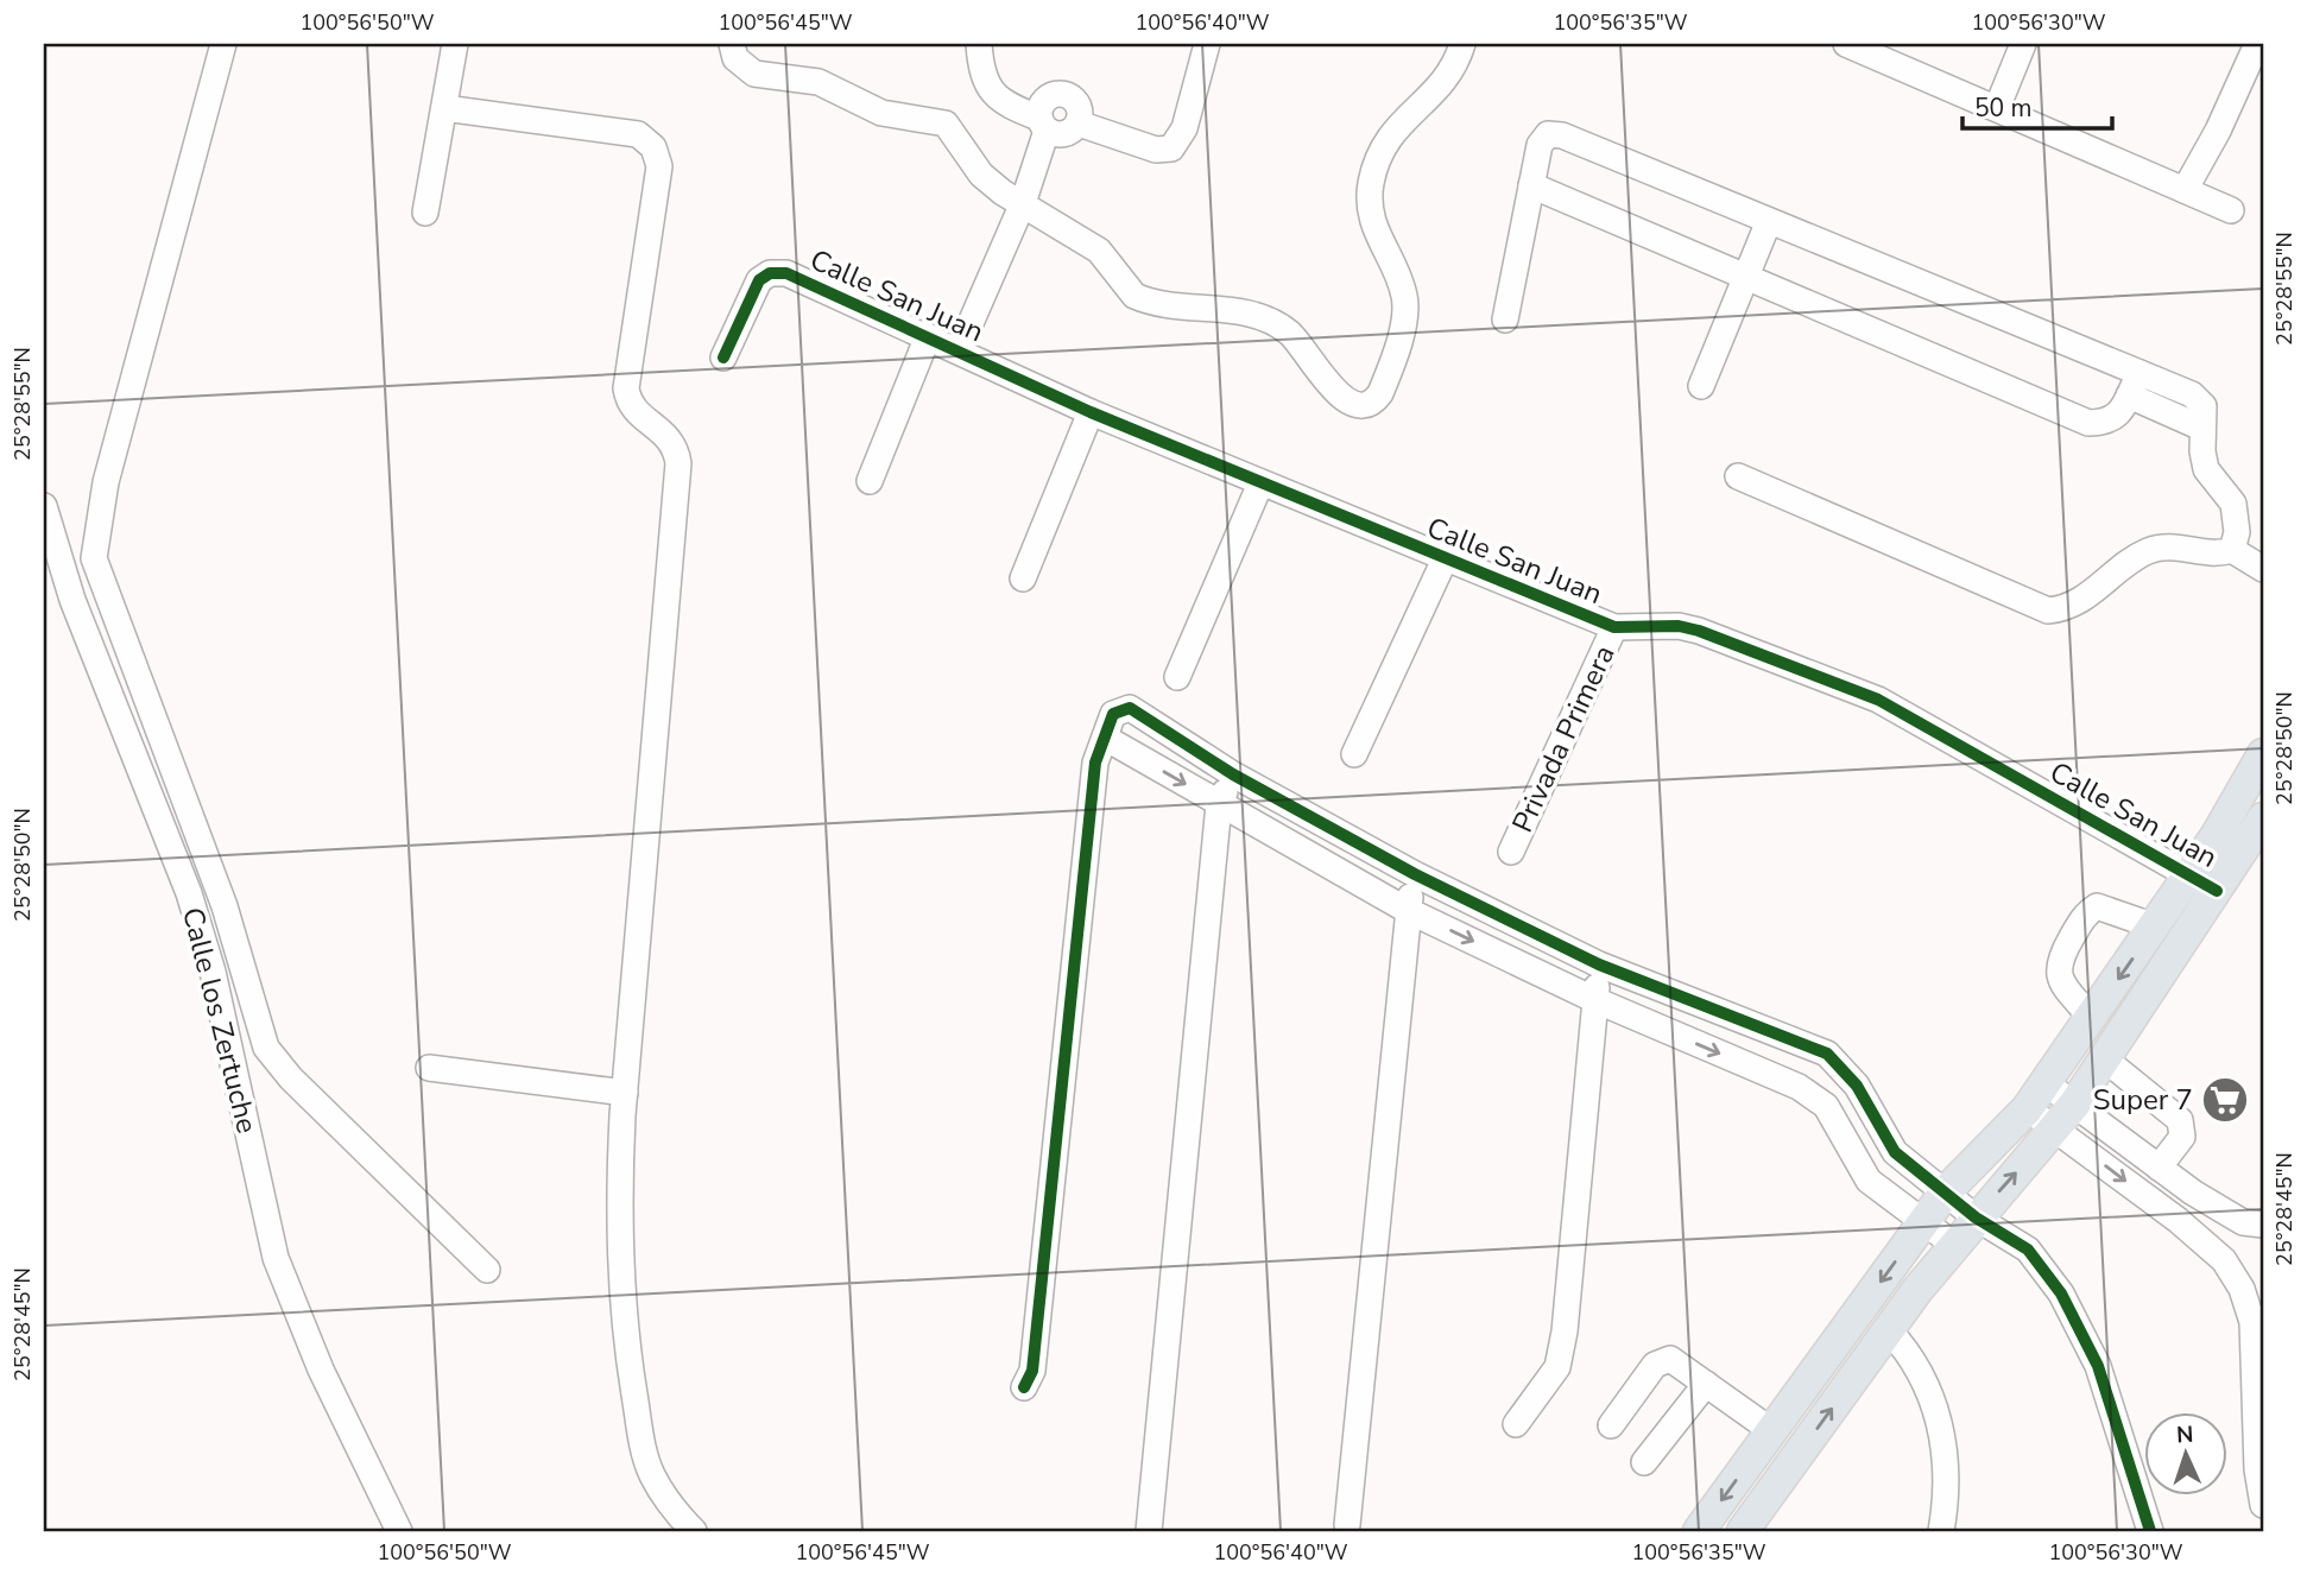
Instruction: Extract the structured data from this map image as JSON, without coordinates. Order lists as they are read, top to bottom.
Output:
{
  "streets": {
    "street": ["Calle San Juan", "Privada Primera", "Calle los Zertuche"]
  },
  "crossings": [
    ["Calle San Juan", "Privada Primera"]
  ],
  "places": {
    "supermarket": ["Super 7"]
  },
  "scale_bar": "50 m",
  "north": "top",
  "coordinates": [
    "100°56'50\"W",
    "100°56'45\"W",
    "100°56'40\"W",
    "100°56'35\"W",
    "100°56'30\"W",
    "25°28'55\"N",
    "25°28'50\"N",
    "25°28'45\"N"
  ]
}
